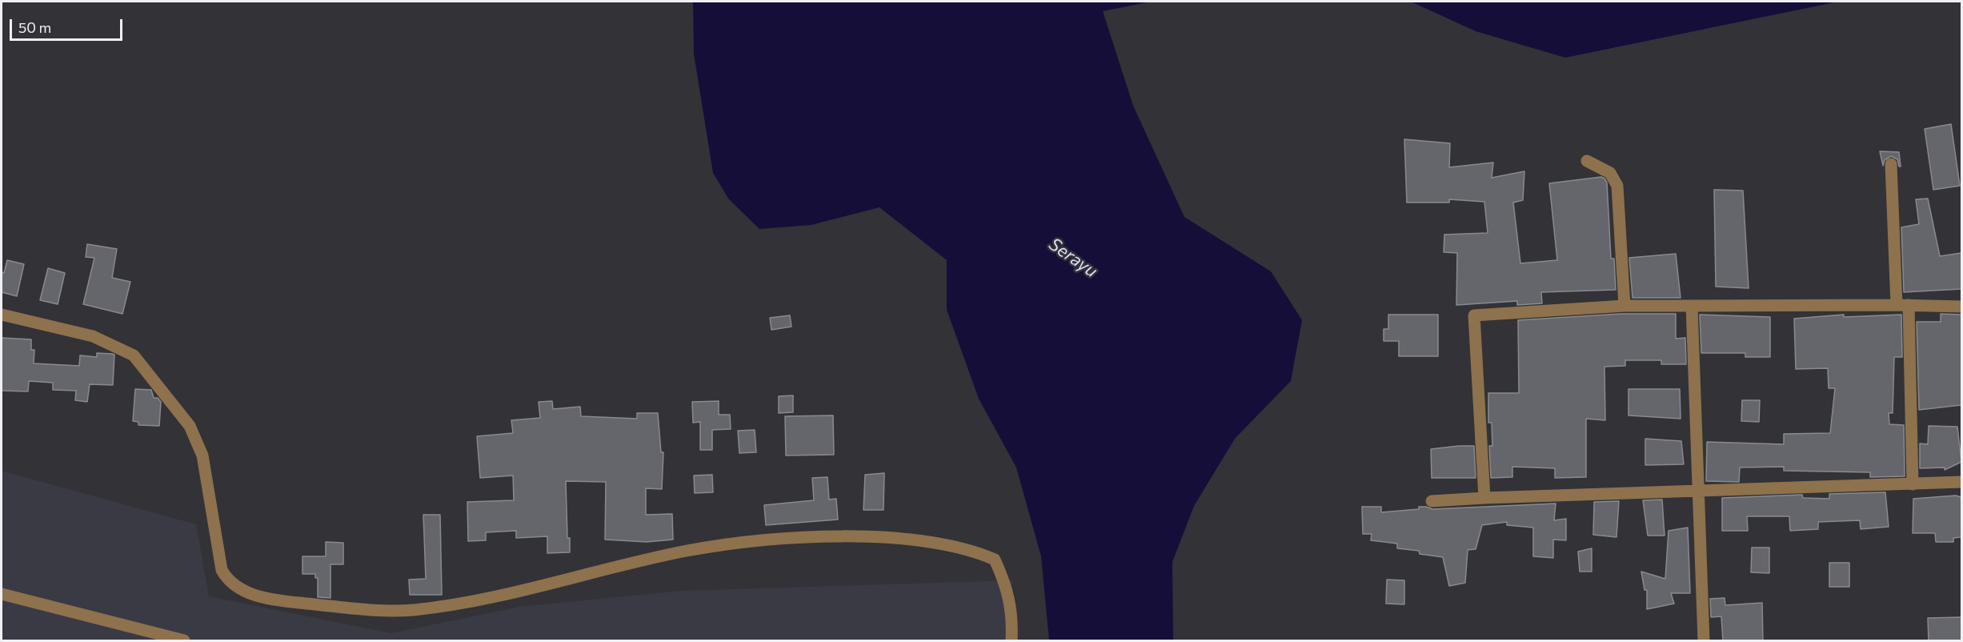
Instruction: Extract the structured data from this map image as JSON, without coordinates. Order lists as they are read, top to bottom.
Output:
{
  "water": ["Serayu"],
  "scale_bar": "50 m"
}
